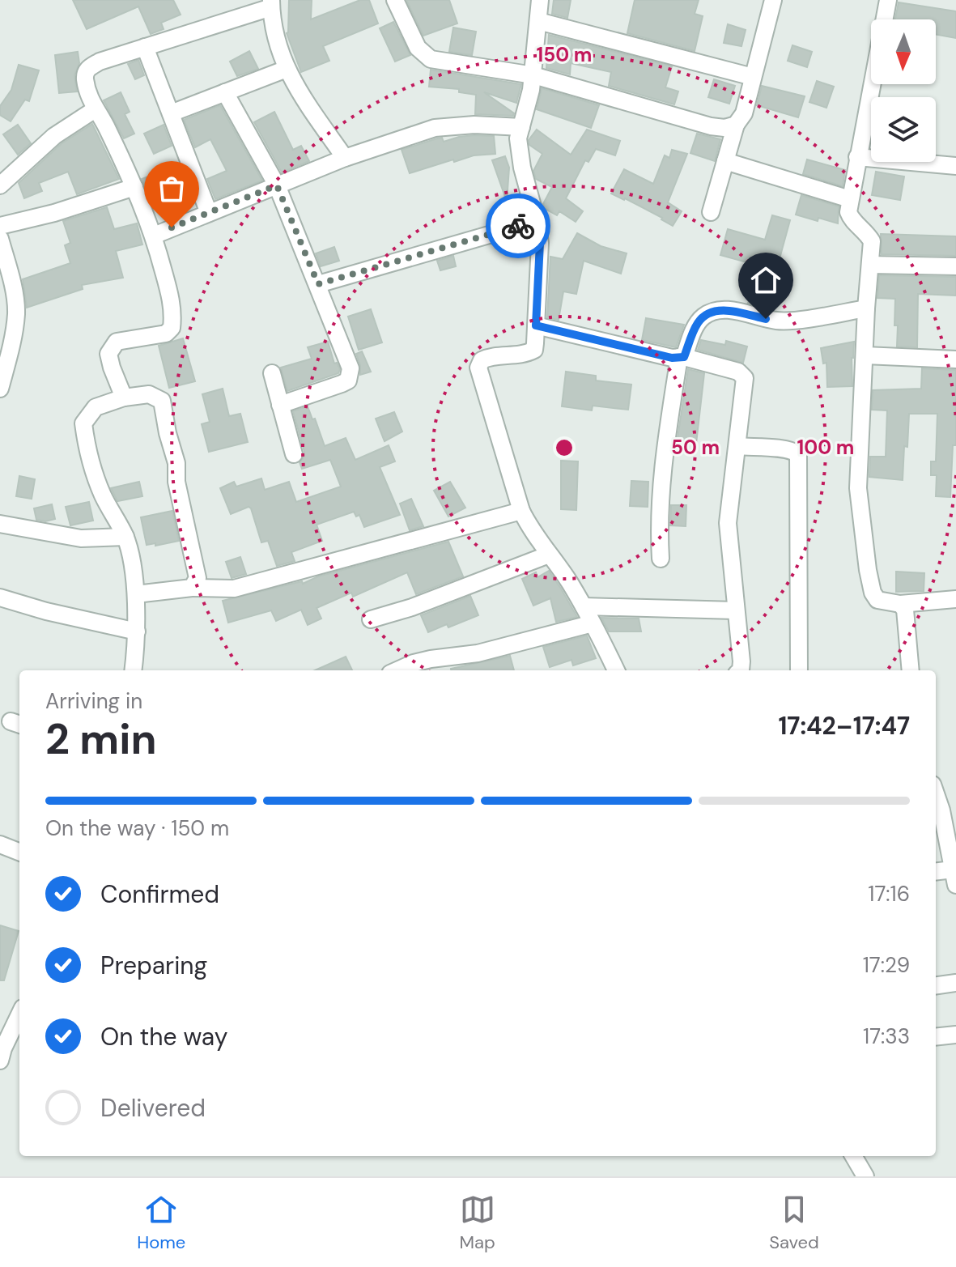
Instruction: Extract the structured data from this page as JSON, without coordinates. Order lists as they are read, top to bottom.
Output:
{
  "north": "bottom",
  "page": {
    "heading": ["2 min", "Arriving in", "17:42–17:47"],
    "bar": "On the way · 150 m",
    "list": [
      ["Confirmed", "17:16"],
      ["Preparing", "17:29"],
      ["On the way", "17:33"],
      "Delivered"
    ],
    "tabs": ["Home", "Map", "Saved"]
  },
  "rings": ["150 m", "50 m", "100 m"]
}
